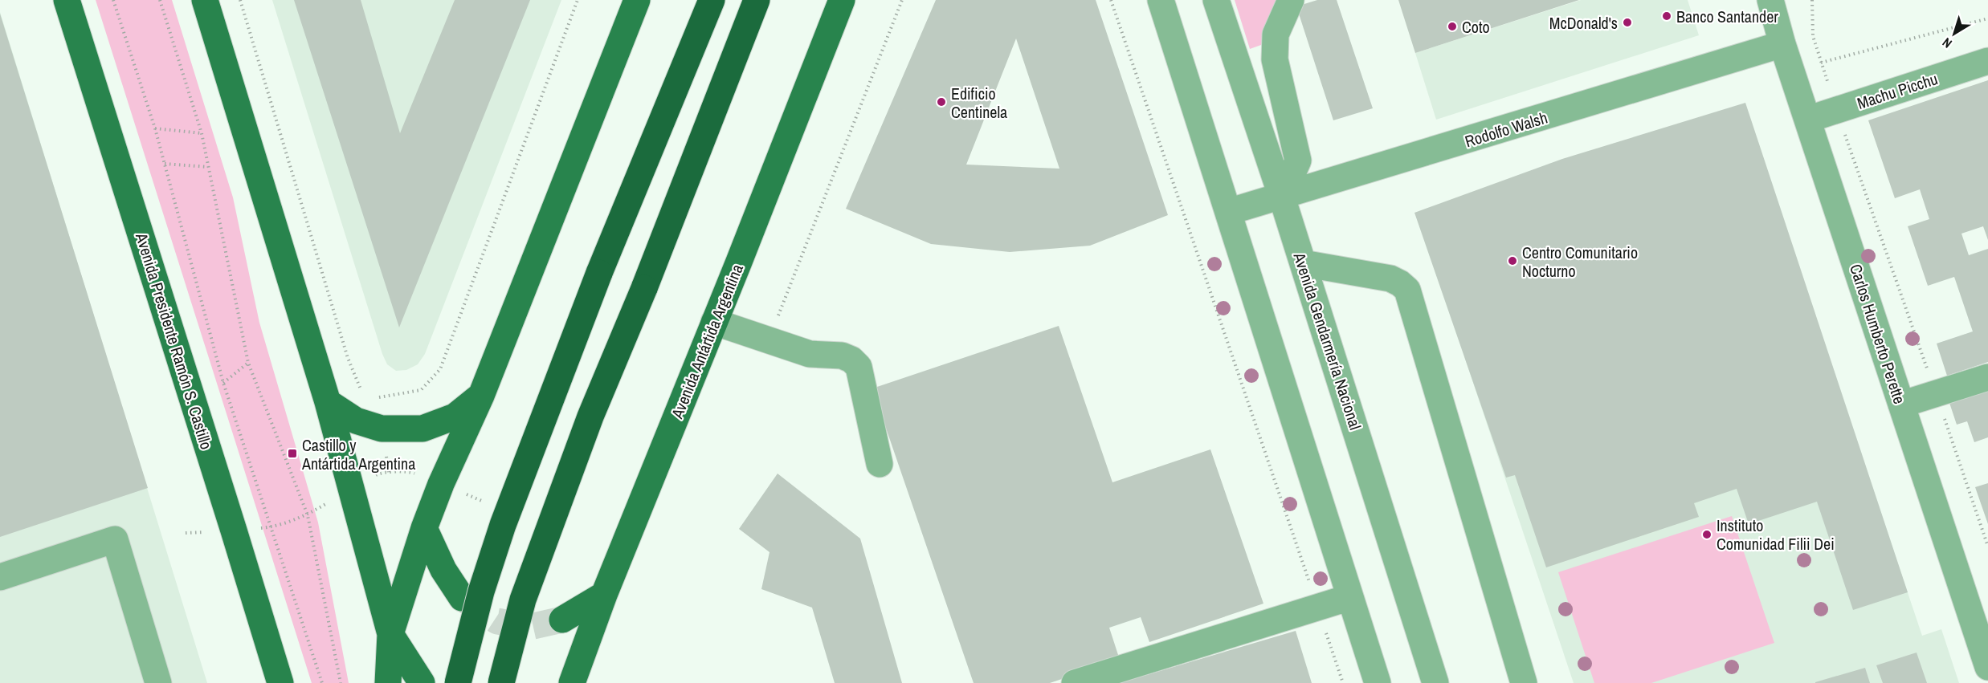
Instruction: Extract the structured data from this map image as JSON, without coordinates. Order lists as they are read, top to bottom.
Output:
{
  "streets": {
    "main road": ["Avenida Presidente Ramón S. Castillo", "Avenida Antártida Argentina"],
    "street": [
      "Machu Picchu",
      "Rodolfo Walsh",
      "Carlos Humberto Perette",
      "Avenida Gendarmería Nacional"
    ]
  },
  "crossings": [
    ["Machu Picchu", "Carlos Humberto Perette"],
    ["Rodolfo Walsh", "Carlos Humberto Perette"],
    ["Rodolfo Walsh", "Avenida Gendarmería Nacional"]
  ],
  "places": {
    "other": [
      "Banco Santander",
      "McDonald's",
      "Coto",
      "Edificio Centinela",
      "Centro Comunitario Nocturno",
      "Instituto Comunidad Filii Dei"
    ],
    "transit": ["Castillo y Antártida Argentina"]
  },
  "north": "bottom left"
}
